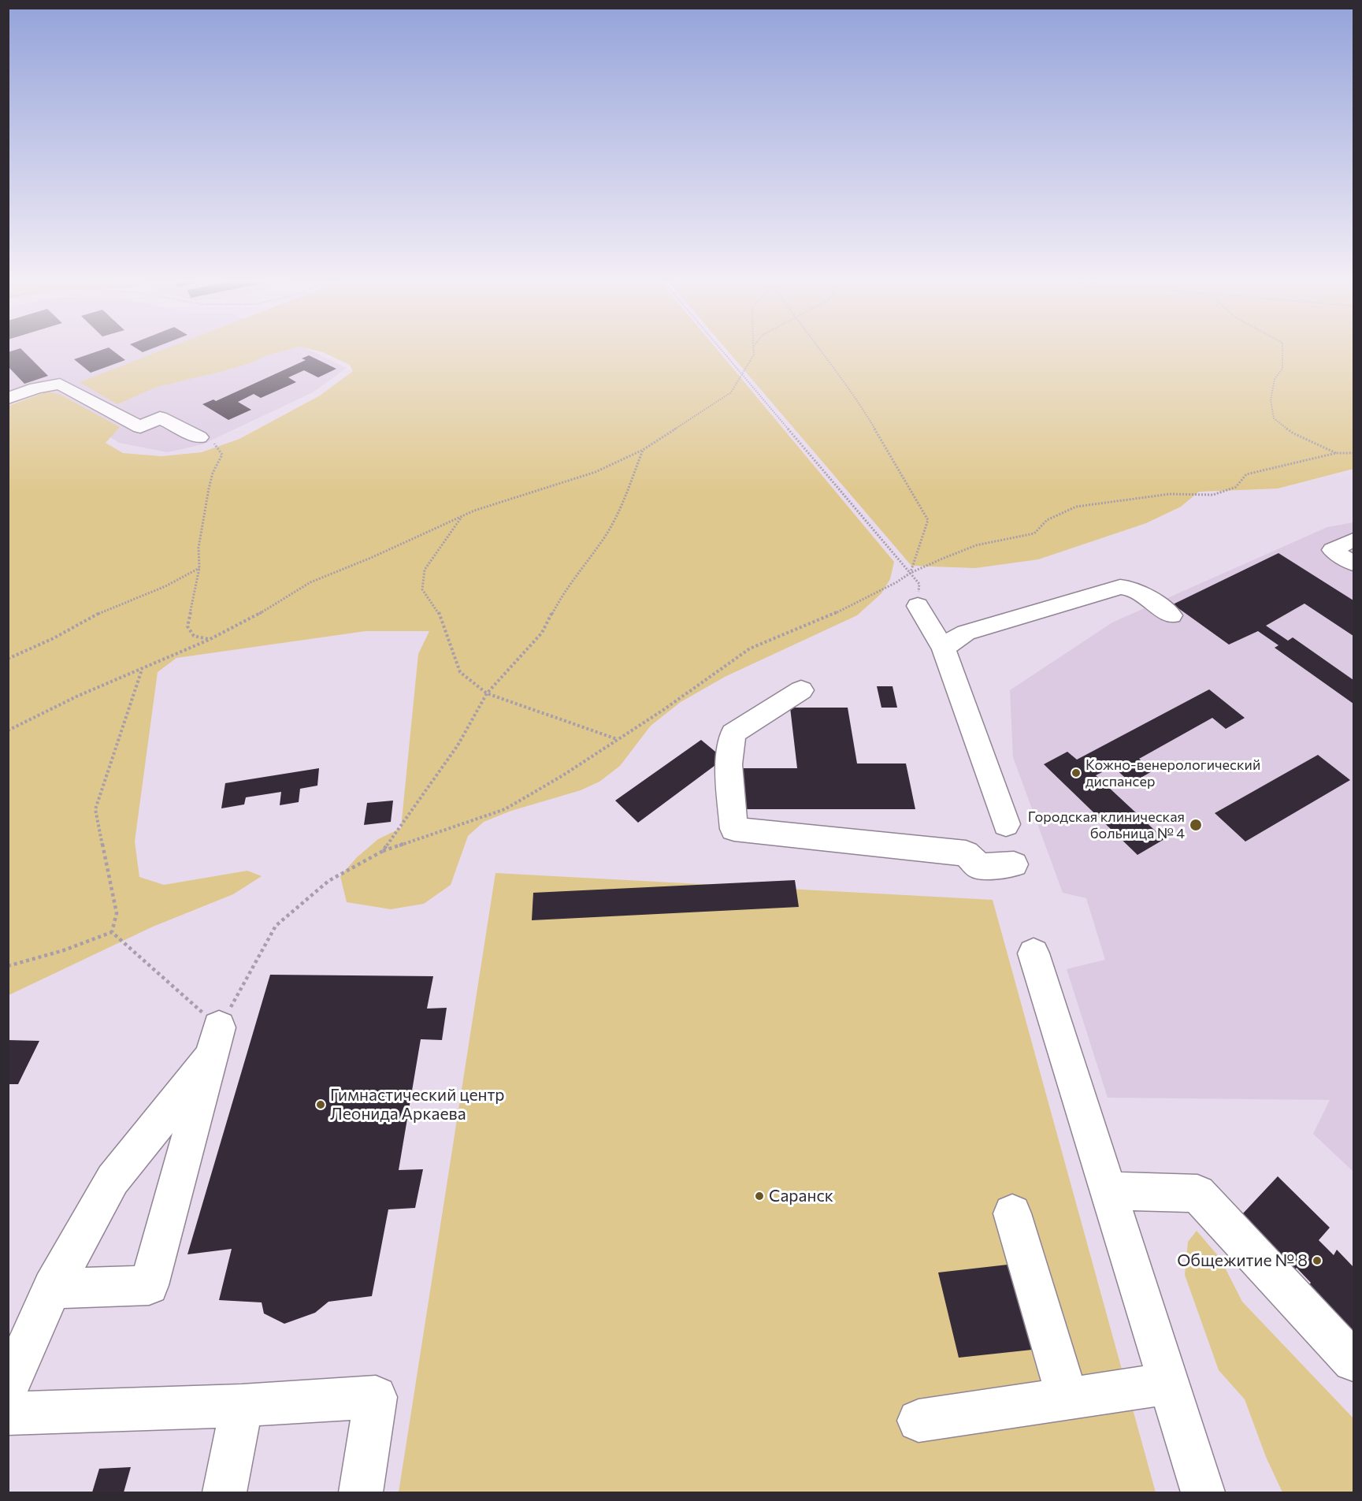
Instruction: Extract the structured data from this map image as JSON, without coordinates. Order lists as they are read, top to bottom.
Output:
{
  "places": [
    "Кожно-венерологический диспансер",
    "Городская клиническая больница № 4",
    "Гимнастический центр Леонида Аркаева",
    "Саранск",
    "Общежитие № 8"
  ]
}
